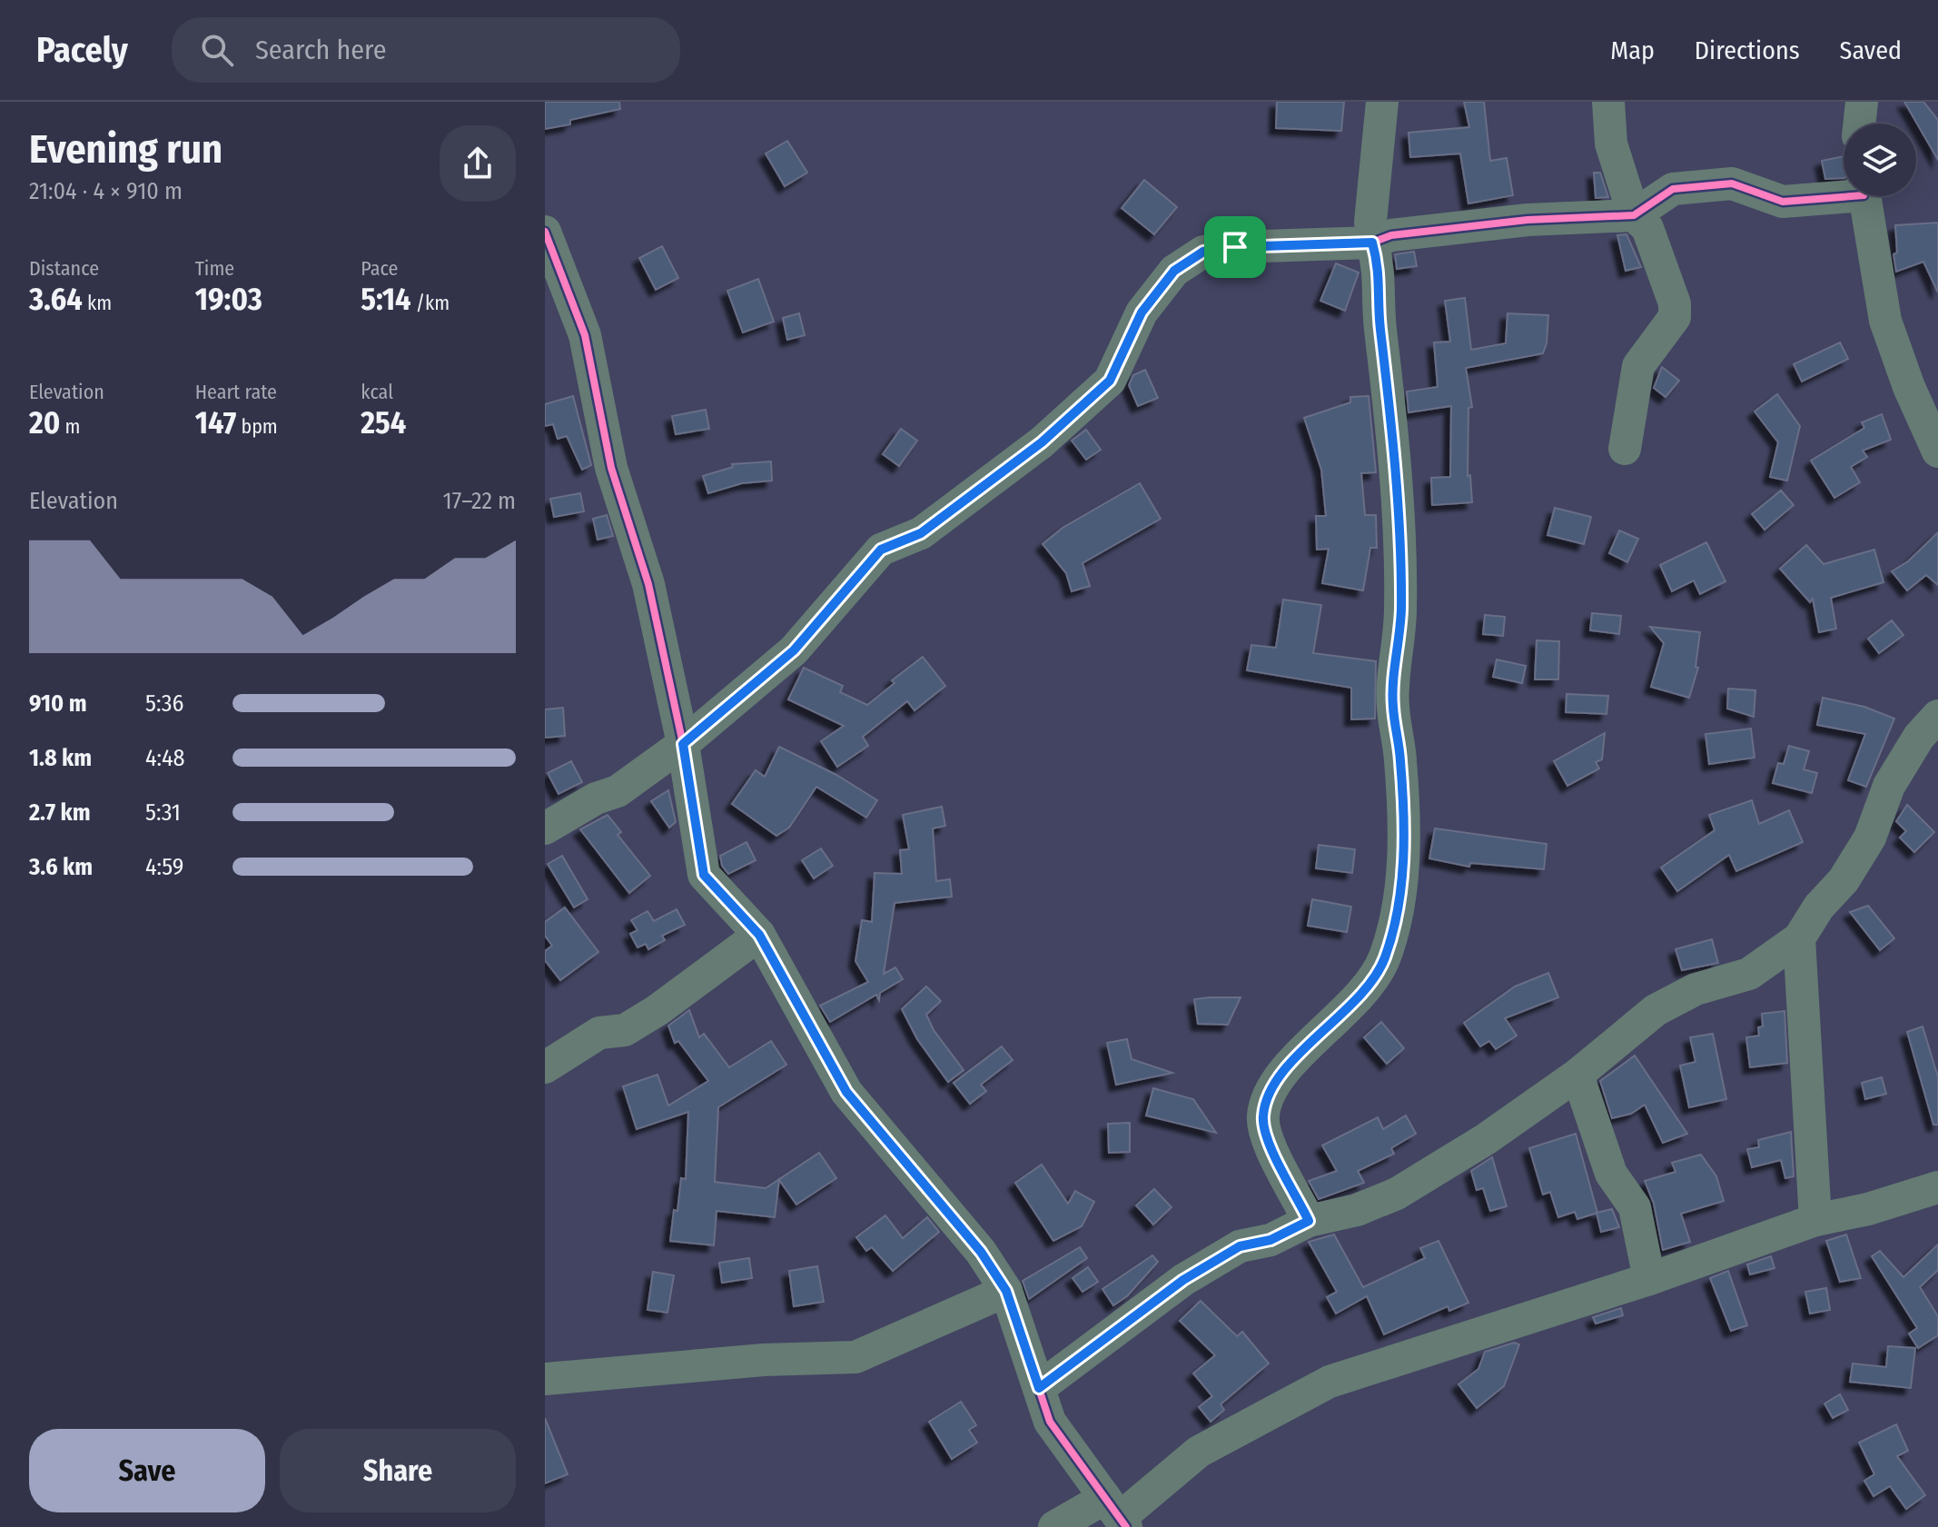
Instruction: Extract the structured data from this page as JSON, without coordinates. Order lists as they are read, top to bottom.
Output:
{
  "page": {
    "header": "Pacely",
    "search": "Search here",
    "nav": ["Map", "Directions", "Saved"],
    "heading": ["Evening run", "21:04 · 4 × 910 m"],
    "stats": [
      ["Distance", "3.64 km"],
      ["Time", "19:03"],
      ["Pace", "5:14 /km"],
      ["Elevation", "20 m"],
      ["Heart rate", "147 bpm"],
      ["kcal", "254"]
    ],
    "chart": ["Elevation", "17–22 m"],
    "list": [
      {
        "name": "910 m",
        "note": "5:36"
      },
      {
        "name": "1.8 km",
        "note": "4:48"
      },
      {
        "name": "2.7 km",
        "note": "5:31"
      },
      {
        "name": "3.6 km",
        "note": "4:59"
      }
    ],
    "buttons": ["Save", "Share"]
  }
}
